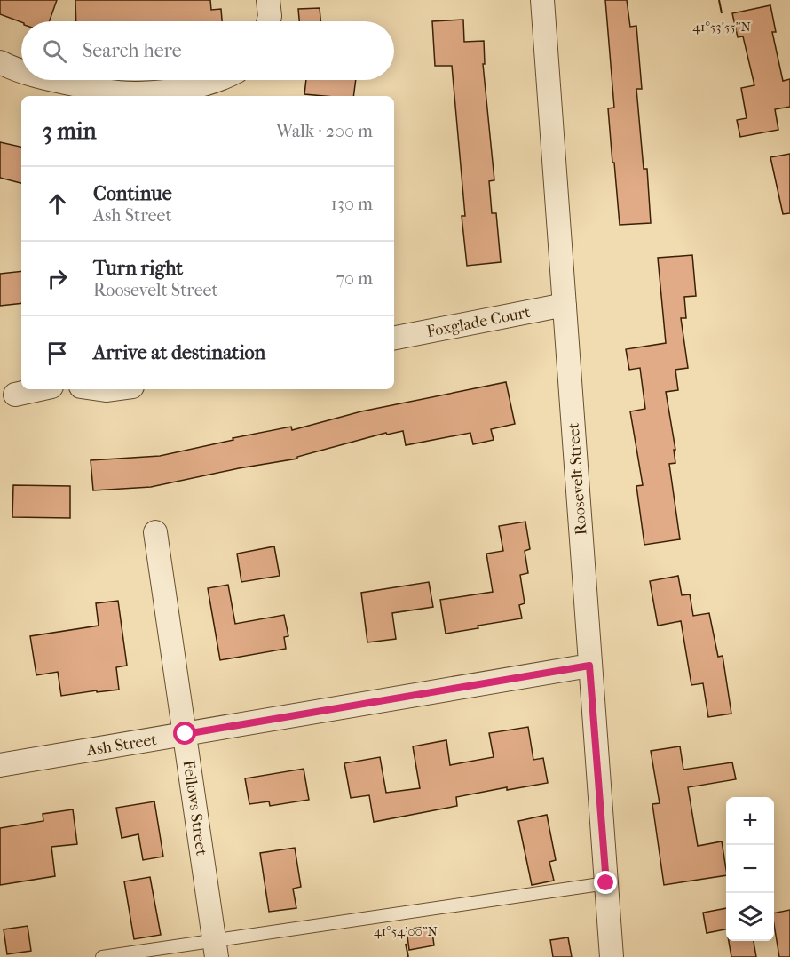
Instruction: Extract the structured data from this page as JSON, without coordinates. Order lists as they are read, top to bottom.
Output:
{
  "streets": {
    "street": [
      "Foxglade Court",
      "Roosevelt Street",
      "Ash Street",
      "Fellows Street"
    ]
  },
  "crossings": [
    ["Foxglade Court", "Roosevelt Street"],
    ["Roosevelt Street", "Ash Street"],
    ["Ash Street", "Fellows Street"]
  ],
  "page": {
    "search": "Search here",
    "heading": ["3 min", "Walk · 200 m"],
    "list": [
      ["Continue", "Ash Street", "130 m"],
      ["Turn right", "Roosevelt Street", "70 m"],
      "Arrive at destination"
    ],
    "map_buttons": ["+", "−"]
  },
  "coordinates": ["41°53'55\"N", "41°54'00\"N"]
}
